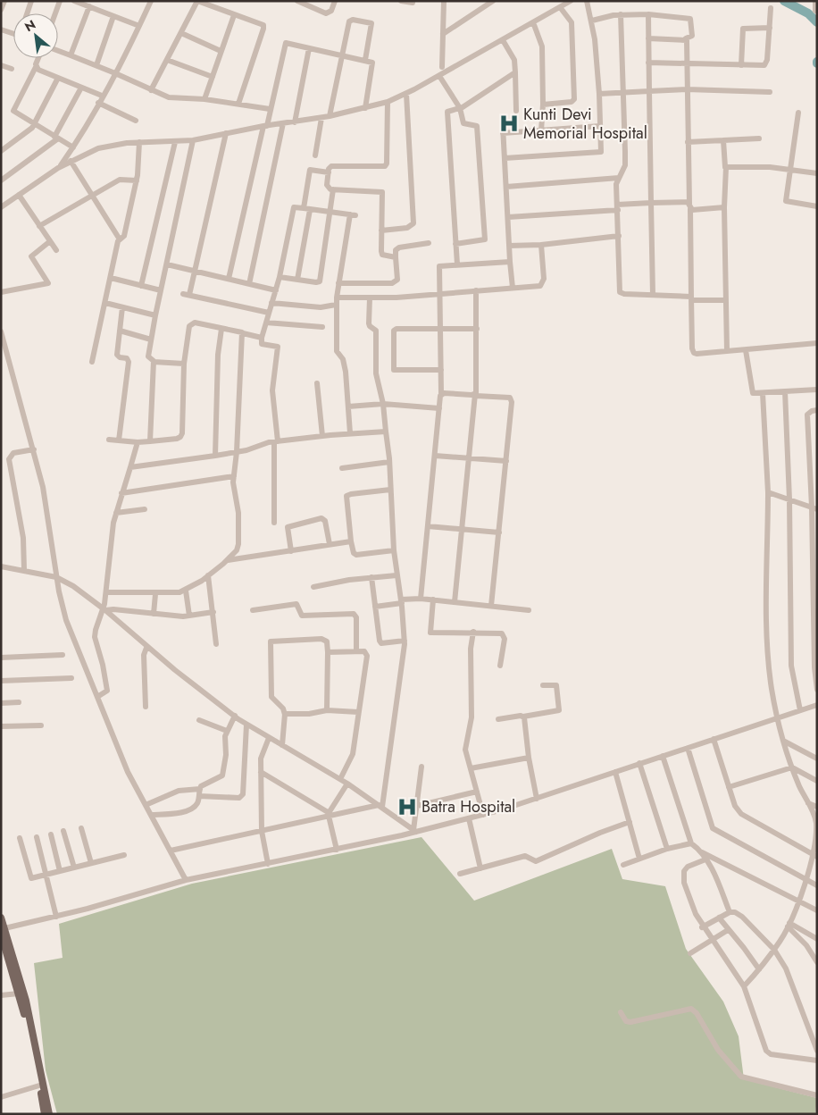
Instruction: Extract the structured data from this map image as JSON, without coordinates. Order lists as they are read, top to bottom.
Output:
{
  "places": {
    "hospital": ["Kunti Devi Memorial Hospital", "Batra Hospital"]
  },
  "north": "top left"
}
